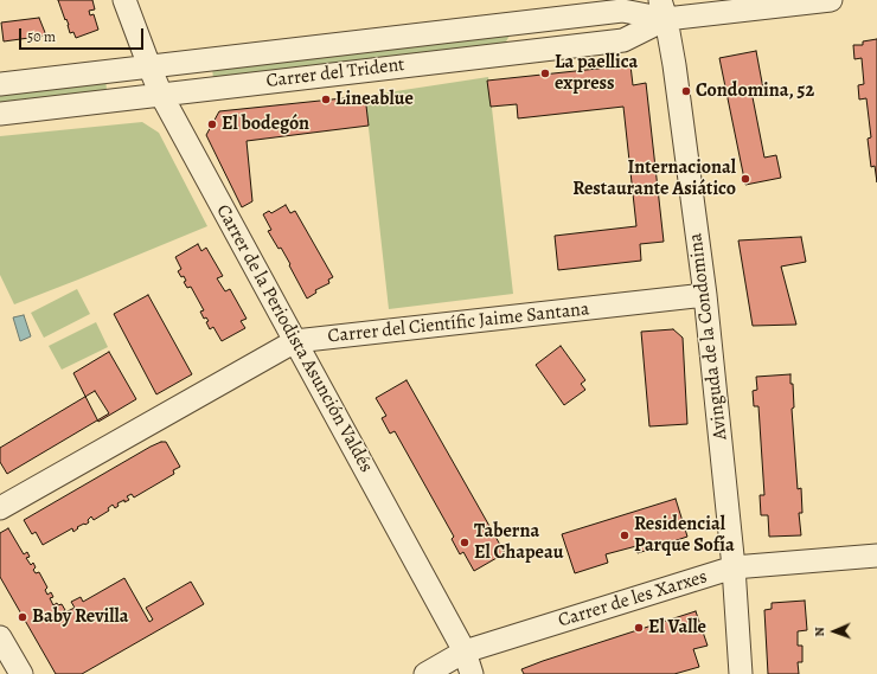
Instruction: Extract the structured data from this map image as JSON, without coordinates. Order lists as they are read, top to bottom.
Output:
{
  "streets": {
    "street": [
      "Carrer del Trident",
      "Carrer del Científic Jaime Santana",
      "Avinguda de la Condomina",
      "Carrer de la Periodista Asunción Valdés",
      "Carrer de les Xarxes"
    ]
  },
  "crossings": [
    ["Carrer del Trident", "Avinguda de la Condomina"],
    ["Carrer del Trident", "Carrer de la Periodista Asunción Valdés"],
    ["Carrer del Científic Jaime Santana", "Avinguda de la Condomina"],
    ["Carrer del Científic Jaime Santana", "Carrer de la Periodista Asunción Valdés"],
    ["Avinguda de la Condomina", "Carrer de les Xarxes"],
    ["Carrer de la Periodista Asunción Valdés", "Carrer de les Xarxes"]
  ],
  "places": [
    "La paellica express",
    "Condomina, 52",
    "Lineablue",
    "El bodegón",
    "Internacional Restaurante Asiático",
    "Residencial Parque Sofía",
    "Taberna El Chapeau",
    "Baby Revilla",
    "El Valle"
  ],
  "scale_bar": "50 m",
  "north": "left"
}
